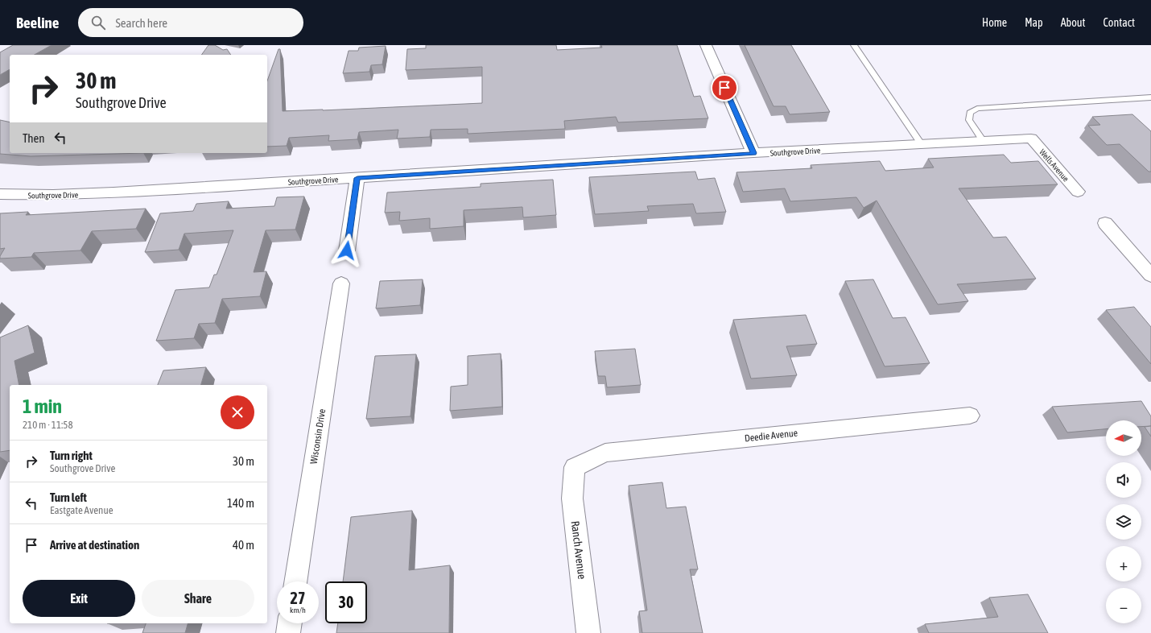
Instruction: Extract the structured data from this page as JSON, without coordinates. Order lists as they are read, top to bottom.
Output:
{
  "streets": {
    "street": [
      "Southgrove Drive",
      "Wells Avenue",
      "Deedie Avenue",
      "Wisconsin Drive",
      "Ranch Avenue"
    ]
  },
  "crossings": [
    ["Southgrove Drive", "Wells Avenue"],
    ["Deedie Avenue", "Ranch Avenue"]
  ],
  "north": "left",
  "page": {
    "header": "Beeline",
    "search": "Search here",
    "nav": [
      "Home",
      "Map",
      "About",
      "Contact"
    ],
    "turn": ["30 m", "Southgrove Drive"],
    "then": "Then",
    "heading": ["1 min", "210 m · 11:58"],
    "map_buttons": ["+", "−"],
    "list": [
      {
        "name": "Turn right",
        "note": "Southgrove Drive",
        "value": "30 m"
      },
      {
        "name": "Turn left",
        "note": "Eastgate Avenue",
        "value": "140 m"
      },
      {
        "name": "Arrive at destination",
        "value": "40 m"
      }
    ],
    "buttons": ["Exit", "Share"],
    "speed": "27 km/h",
    "limit": "30"
  }
}
